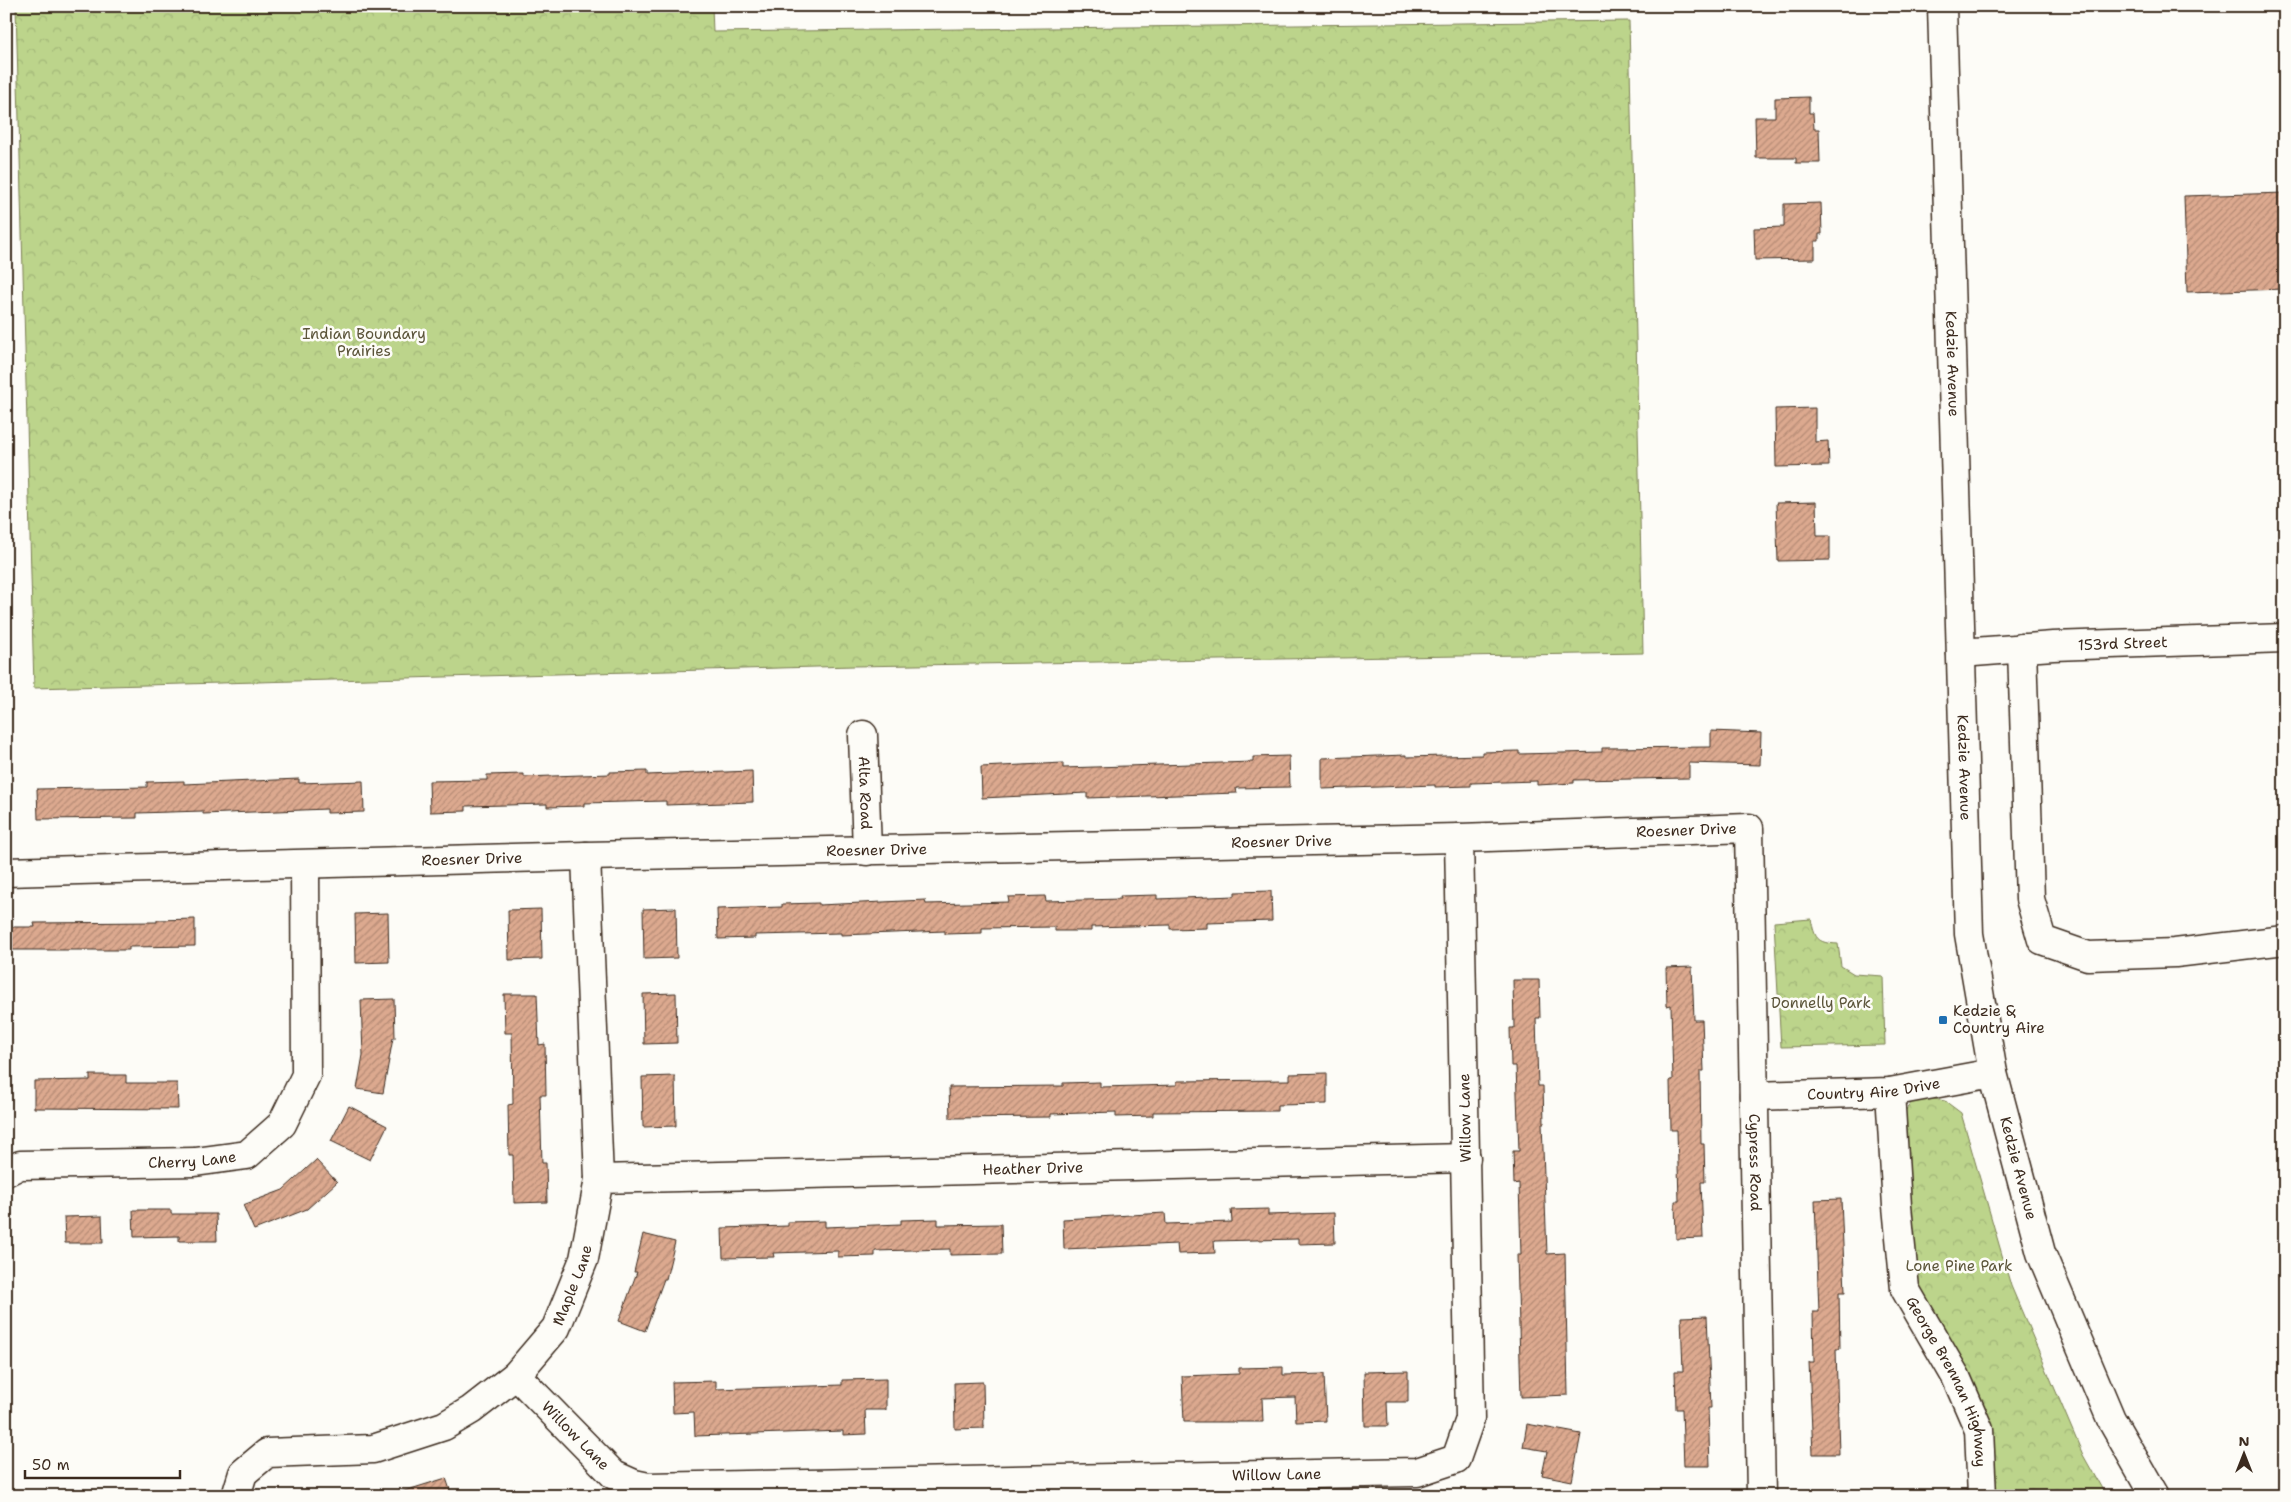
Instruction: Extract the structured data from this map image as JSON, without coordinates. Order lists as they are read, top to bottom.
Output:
{
  "streets": {
    "street": [
      "Kedzie Avenue",
      "153rd Street",
      "Alta Road",
      "Roesner Drive",
      "Country Aire Drive",
      "Willow Lane",
      "Cherry Lane",
      "Cypress Road",
      "Heather Drive",
      "Maple Lane",
      "George Brennan Highway"
    ]
  },
  "crossings": [
    ["Kedzie Avenue", "153rd Street"],
    ["Kedzie Avenue", "Country Aire Drive"],
    ["Alta Road", "Roesner Drive"],
    ["Roesner Drive", "Willow Lane"],
    ["Roesner Drive", "Cherry Lane"],
    ["Roesner Drive", "Cypress Road"],
    ["Roesner Drive", "Maple Lane"],
    ["Country Aire Drive", "Cypress Road"],
    ["Country Aire Drive", "George Brennan Highway"],
    ["Willow Lane", "Heather Drive"],
    ["Willow Lane", "Maple Lane"],
    ["Heather Drive", "Maple Lane"]
  ],
  "parks": ["Indian Boundary Prairies", "Donnelly Park", "Lone Pine Park"],
  "places": {
    "transit": ["Kedzie & Country Aire"]
  },
  "scale_bar": "50 m",
  "north": "top"
}
